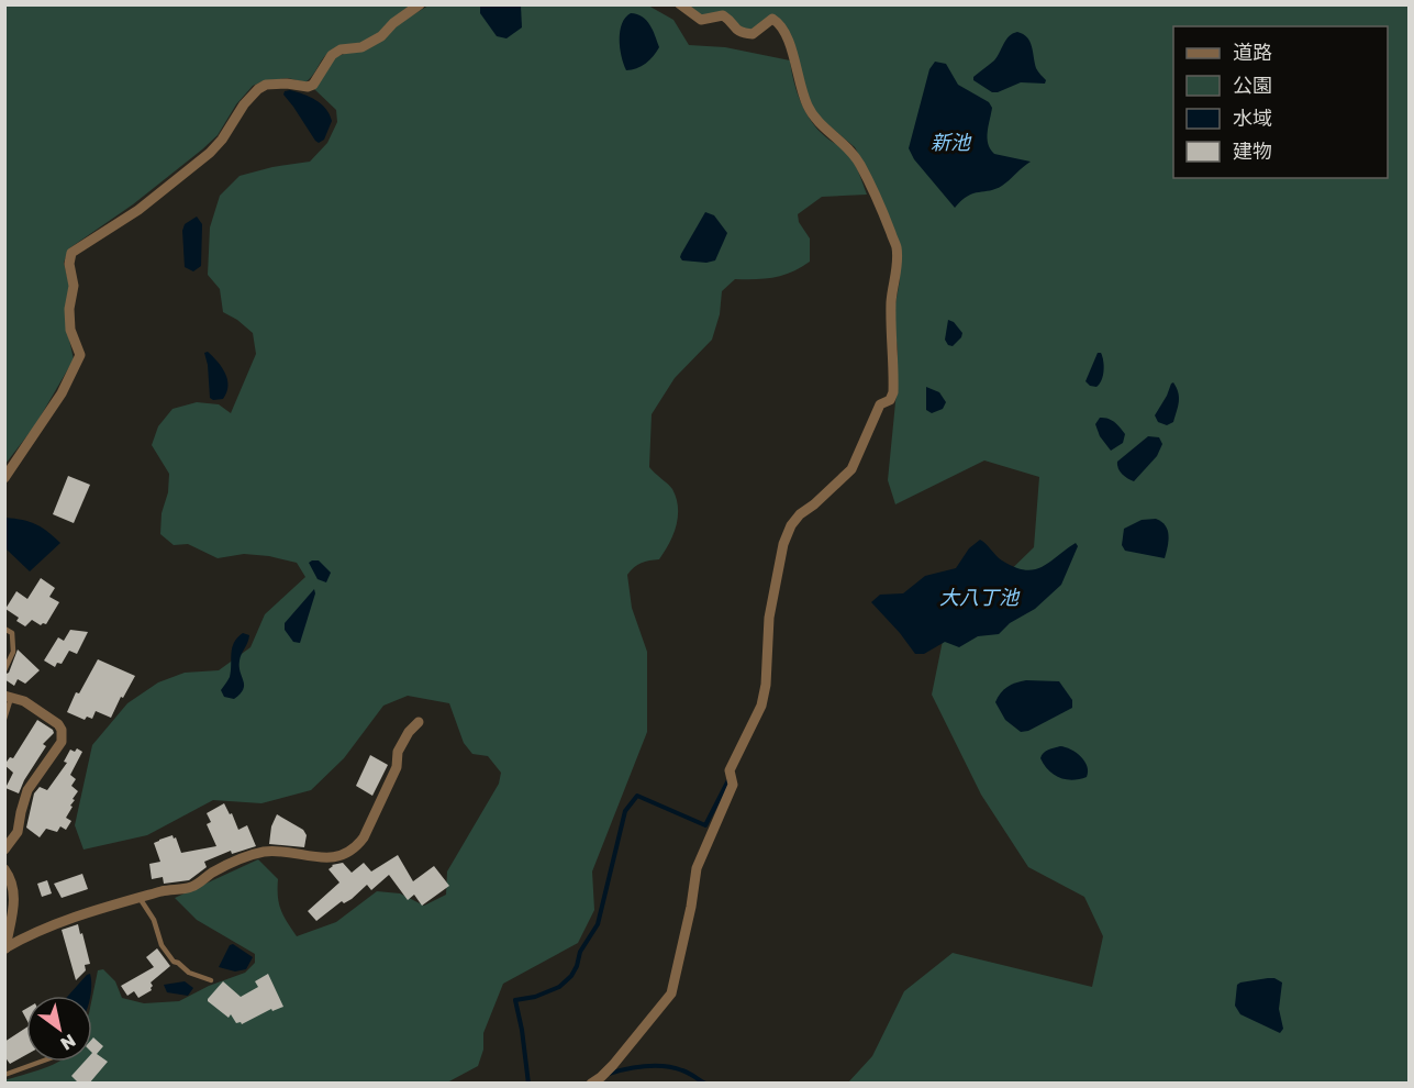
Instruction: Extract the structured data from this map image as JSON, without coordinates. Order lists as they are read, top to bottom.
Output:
{
  "water": ["新池", "大八丁池"],
  "legend": [
    "道路",
    "公園",
    "水域",
    "建物"
  ],
  "north": "bottom right"
}
